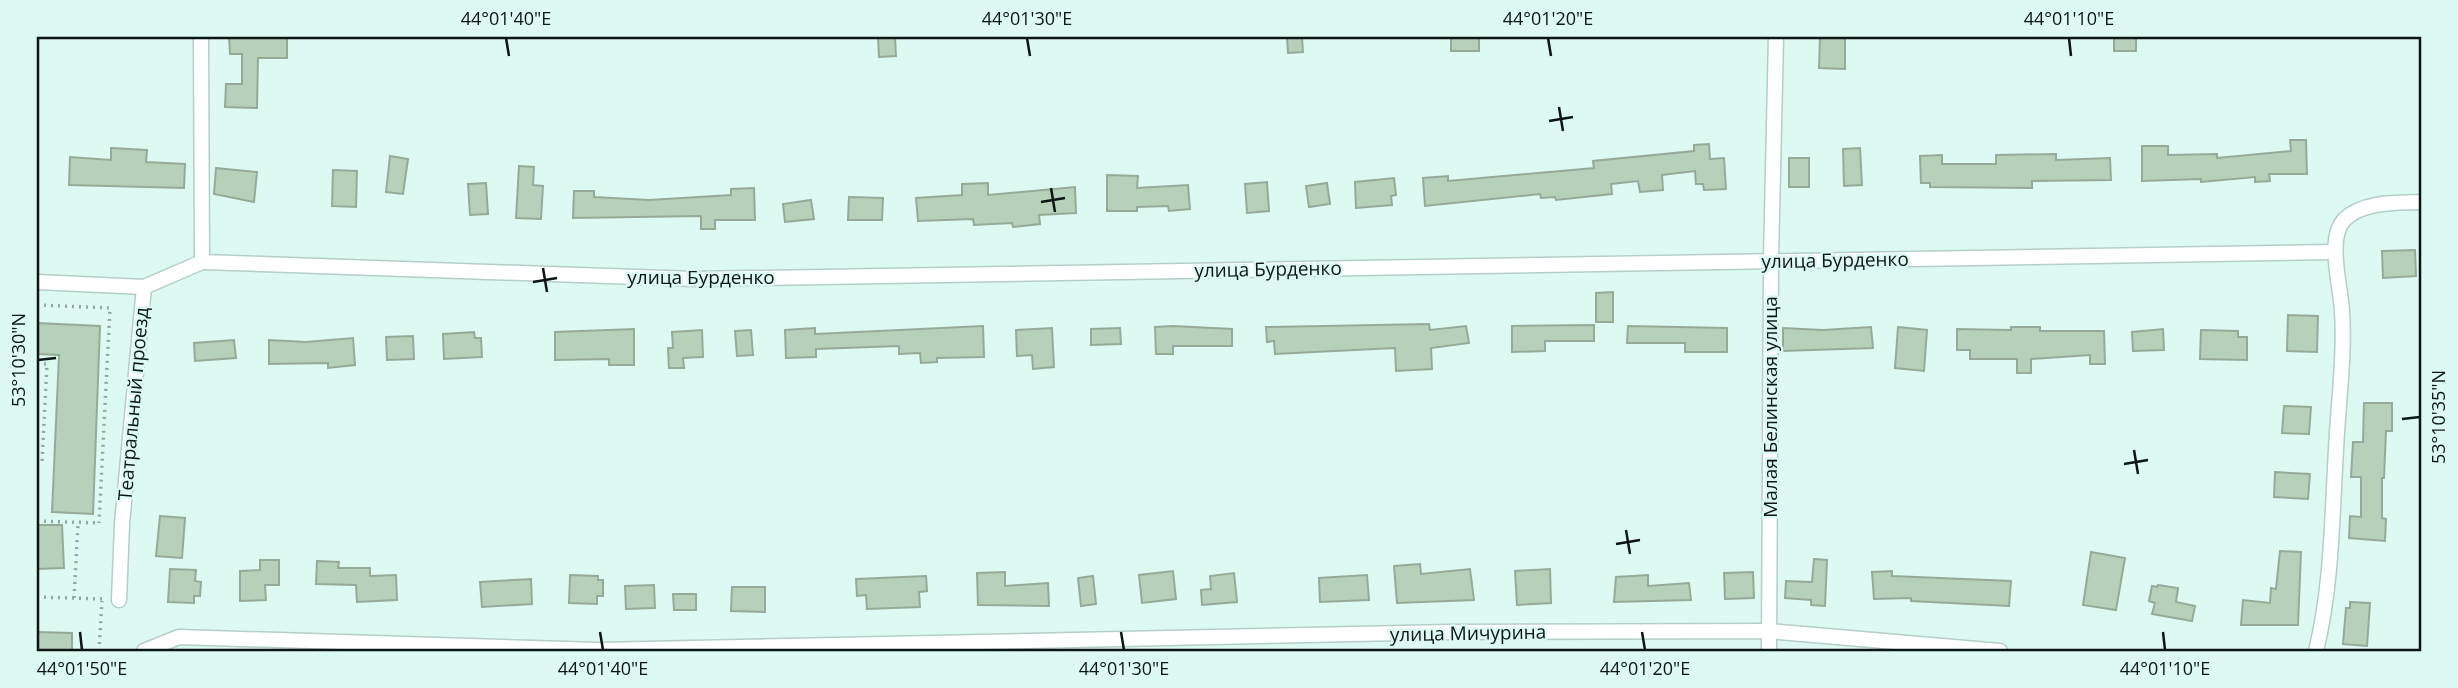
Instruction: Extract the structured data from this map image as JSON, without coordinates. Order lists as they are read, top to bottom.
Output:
{
  "streets": {
    "street": [
      "улица Бурденко",
      "Театральный проезд",
      "Малая Белинская улица",
      "улица Мичурина"
    ]
  },
  "crossings": [
    ["улица Бурденко", "Театральный проезд"],
    ["улица Бурденко", "Малая Белинская улица"],
    ["Малая Белинская улица", "улица Мичурина"]
  ],
  "coordinates": [
    "44°01'40\"E",
    "44°01'30\"E",
    "44°01'20\"E",
    "44°01'10\"E",
    "53°10'30\"N",
    "53°10'35\"N",
    "44°01'50\"E"
  ]
}
